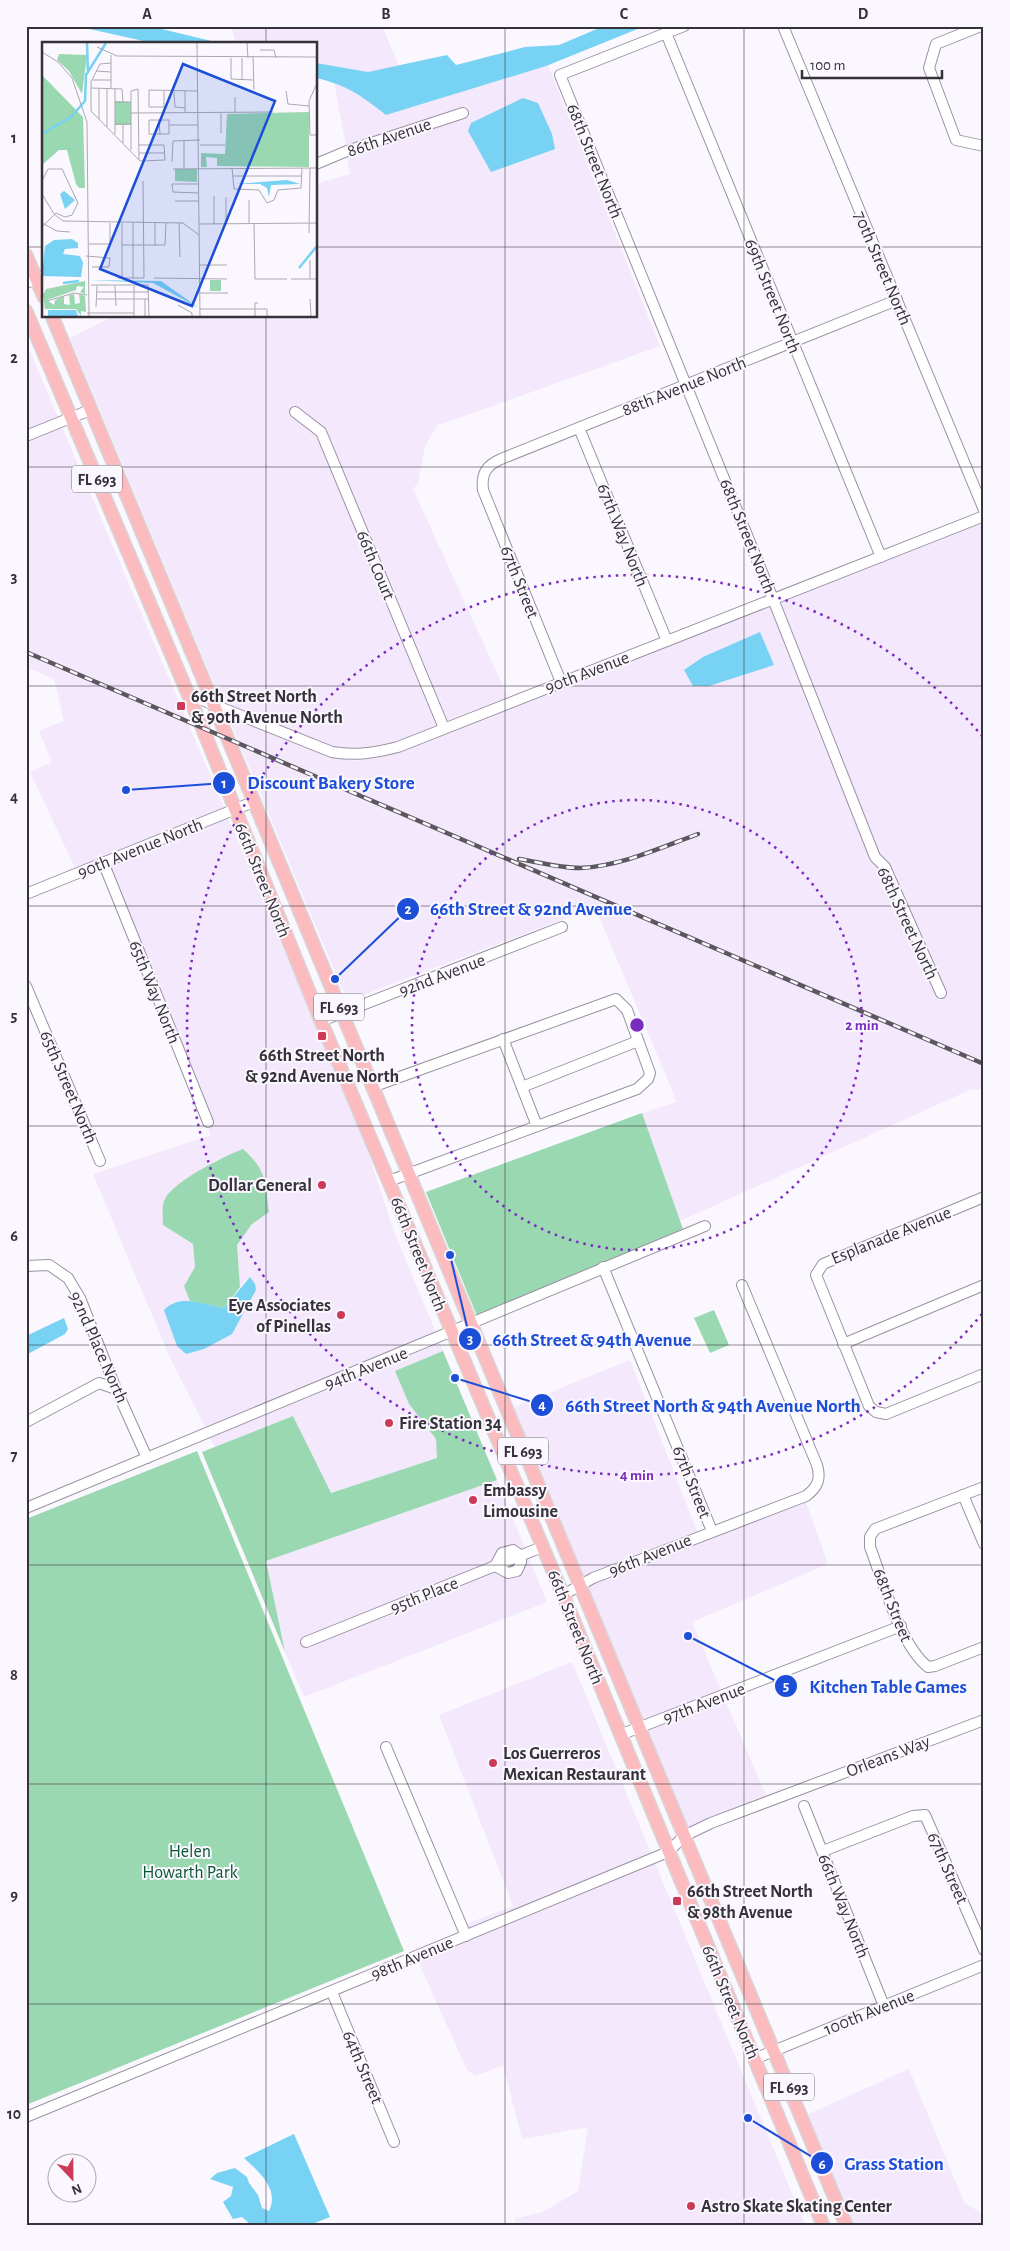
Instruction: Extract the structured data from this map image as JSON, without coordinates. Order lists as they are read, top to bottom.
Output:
{
  "streets": {
    "main road": ["FL 693", "66th Street North"],
    "street": [
      "86th Avenue",
      "68th Street North",
      "70th Street North",
      "69th Street North",
      "88th Avenue North",
      "67th Way North",
      "66th Court",
      "67th Street",
      "90th Avenue",
      "90th Avenue North",
      "92nd Avenue",
      "65th Way North",
      "65th Street North",
      "Esplanade Avenue",
      "92nd Place North",
      "94th Avenue",
      "96th Avenue",
      "95th Place",
      "68th Street",
      "97th Avenue",
      "Orleans Way",
      "66th Way North",
      "98th Avenue",
      "100th Avenue",
      "64th Street"
    ]
  },
  "crossings": [
    ["68th Street North", "69th Street North"],
    ["68th Street North", "88th Avenue North"],
    ["68th Street North", "90th Avenue"],
    ["70th Street North", "88th Avenue North"],
    ["69th Street North", "88th Avenue North"],
    ["69th Street North", "90th Avenue"],
    ["88th Avenue North", "67th Way North"],
    ["88th Avenue North", "67th Street"],
    ["67th Way North", "90th Avenue"],
    ["66th Court", "90th Avenue"],
    ["67th Street", "90th Avenue"],
    ["67th Street", "94th Avenue"],
    ["67th Street", "96th Avenue"],
    ["67th Street", "66th Way North"],
    ["90th Avenue", "66th Street North"],
    ["90th Avenue North", "66th Street North"],
    ["90th Avenue North", "65th Way North"],
    ["66th Street North", "92nd Avenue"],
    ["66th Street North", "94th Avenue"],
    ["66th Street North", "96th Avenue"],
    ["66th Street North", "95th Place"],
    ["66th Street North", "97th Avenue"],
    ["66th Street North", "98th Avenue"],
    ["66th Street North", "100th Avenue"],
    ["92nd Place North", "94th Avenue"],
    ["68th Street", "97th Avenue"],
    ["Orleans Way", "98th Avenue"],
    ["66th Way North", "100th Avenue"],
    ["98th Avenue", "64th Street"]
  ],
  "parks": ["Helen Howarth Park"],
  "places": {
    "transit": ["66th Street North & 90th Avenue North", "66th Street North & 92nd Avenue North", "66th Street North & 98th Avenue"],
    "other": [
      "Discount Bakery Store",
      "66th Street & 92nd Avenue",
      "Dollar General",
      "66th Street & 94th Avenue",
      "Eye Associates of Pinellas",
      "66th Street North & 94th Avenue North",
      "Fire Station 34",
      "Embassy Limousine",
      "Kitchen Table Games",
      "Los Guerreros Mexican Restaurant",
      "Grass Station",
      "Astro Skate Skating Center"
    ]
  },
  "scale_bar": "100 m",
  "north": "bottom",
  "grid": {
    "columns": [
      "A",
      "B",
      "C",
      "D"
    ],
    "rows": [
      "1",
      "2",
      "3",
      "4",
      "5",
      "6",
      "7",
      "8",
      "9",
      "10"
    ]
  },
  "rings": ["2 min", "4 min"]
}
